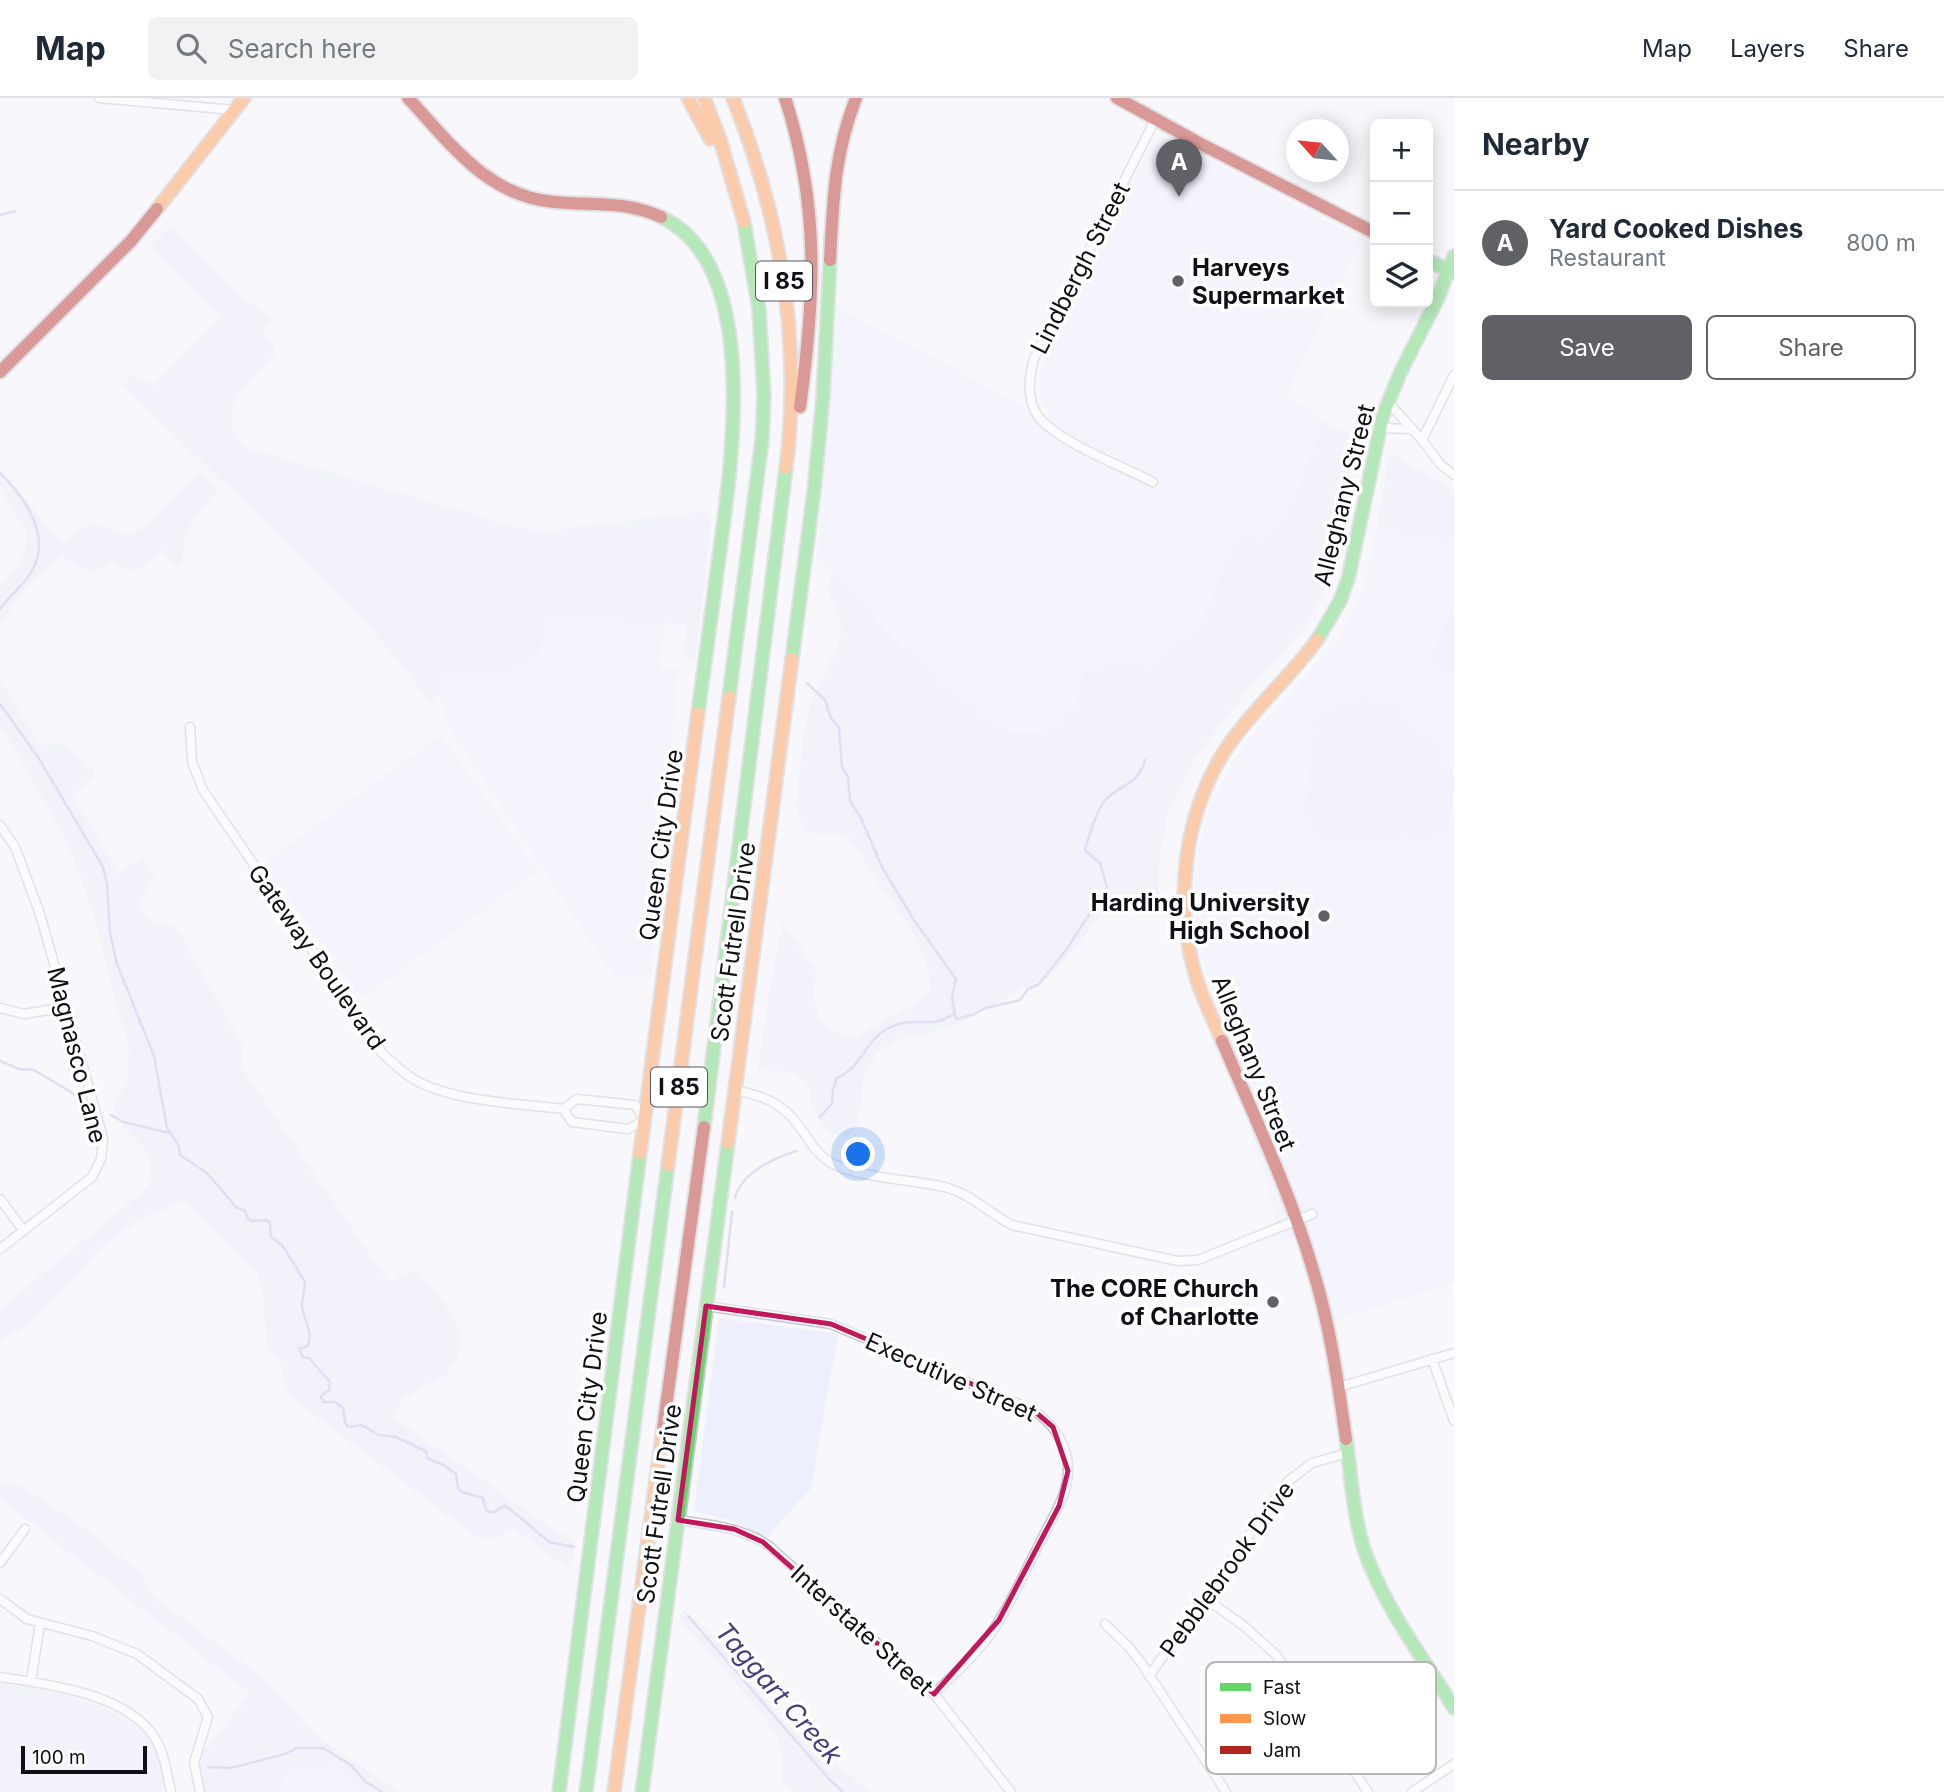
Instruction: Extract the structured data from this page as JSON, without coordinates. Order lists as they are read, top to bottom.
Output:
{
  "streets": {
    "main road": [
      "I 85",
      "Alleghany Street",
      "Queen City Drive",
      "Scott Futrell Drive"
    ],
    "street": [
      "Lindbergh Street",
      "Gateway Boulevard",
      "Magnasco Lane",
      "Executive Street",
      "Pebblebrook Drive",
      "Interstate Street"
    ]
  },
  "crossings": [
    ["Alleghany Street", "Pebblebrook Drive"],
    ["Queen City Drive", "Gateway Boulevard"],
    ["Scott Futrell Drive", "Executive Street"],
    ["Scott Futrell Drive", "Interstate Street"],
    ["Executive Street", "Interstate Street"]
  ],
  "water": ["Taggart Creek"],
  "places": ["Harveys Supermarket", "Harding University High School", "The CORE Church of Charlotte"],
  "legend": ["Fast", "Slow", "Jam"],
  "scale_bar": "100 m",
  "north": "top left",
  "page": {
    "header": "Map",
    "search": "Search here",
    "nav": ["Map", "Layers", "Share"],
    "heading": "Nearby",
    "map_buttons": ["+", "−"],
    "pins": "A",
    "list": [
      {
        "mark": "A",
        "name": "Yard Cooked Dishes",
        "note": "Restaurant",
        "value": "800 m"
      }
    ],
    "buttons": ["Save", "Share"],
    "scale": "100 m"
  }
}
